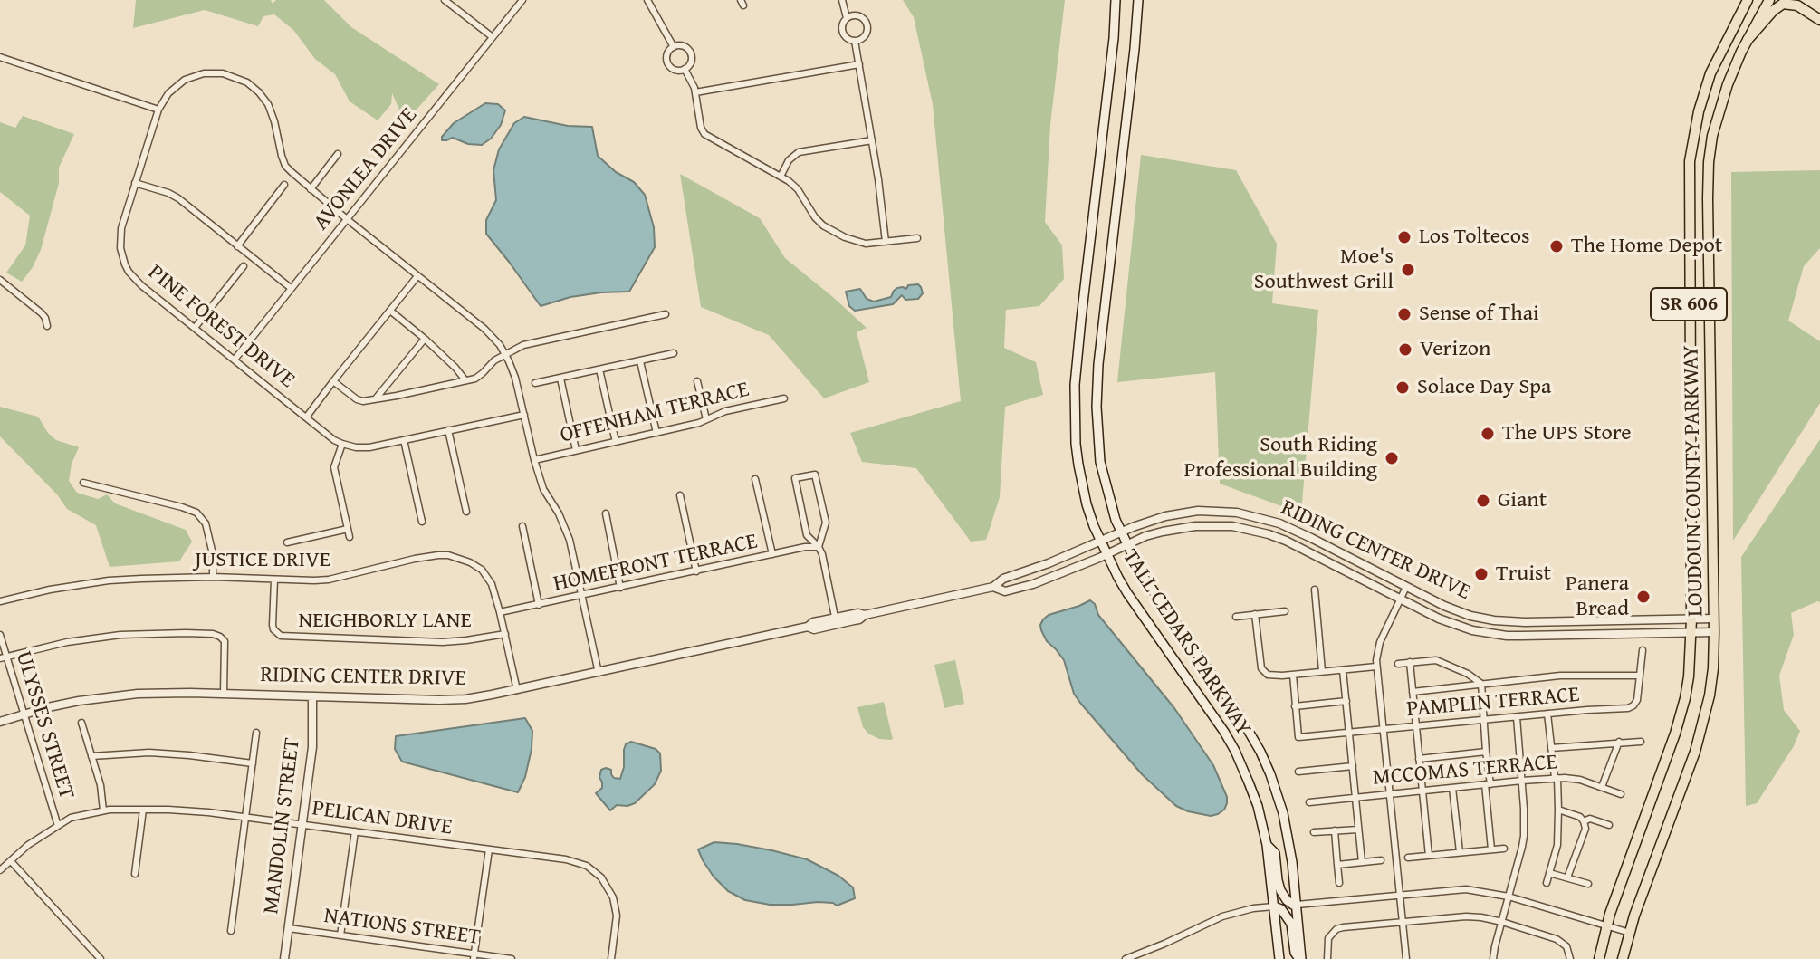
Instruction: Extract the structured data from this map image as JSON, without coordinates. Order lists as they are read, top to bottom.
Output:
{
  "streets": {
    "main road": ["SR 606", "LOUDOUN COUNTY PARKWAY", "TALL CEDARS PARKWAY"],
    "street": [
      "AVONLEA DRIVE",
      "PINE FOREST DRIVE",
      "OFFENHAM TERRACE",
      "RIDING CENTER DRIVE",
      "JUSTICE DRIVE",
      "HOMEFRONT TERRACE",
      "NEIGHBORLY LANE",
      "PAMPLIN TERRACE",
      "ULYSSES STREET",
      "MCCOMAS TERRACE",
      "PELICAN DRIVE",
      "MANDOLIN STREET",
      "NATIONS STREET"
    ]
  },
  "crossings": [
    ["AVONLEA DRIVE", "PINE FOREST DRIVE"],
    ["PINE FOREST DRIVE", "OFFENHAM TERRACE"],
    ["PINE FOREST DRIVE", "RIDING CENTER DRIVE"],
    ["PINE FOREST DRIVE", "HOMEFRONT TERRACE"],
    ["LOUDOUN COUNTY PARKWAY", "RIDING CENTER DRIVE"],
    ["RIDING CENTER DRIVE", "JUSTICE DRIVE"],
    ["RIDING CENTER DRIVE", "TALL CEDARS PARKWAY"],
    ["RIDING CENTER DRIVE", "ULYSSES STREET"],
    ["RIDING CENTER DRIVE", "MANDOLIN STREET"],
    ["JUSTICE DRIVE", "HOMEFRONT TERRACE"],
    ["JUSTICE DRIVE", "NEIGHBORLY LANE"],
    ["ULYSSES STREET", "PELICAN DRIVE"],
    ["PELICAN DRIVE", "MANDOLIN STREET"],
    ["MANDOLIN STREET", "NATIONS STREET"]
  ],
  "places": [
    "Los Toltecos",
    "The Home Depot",
    "Moe's Southwest Grill",
    "Sense of Thai",
    "Verizon",
    "Solace Day Spa",
    "The UPS Store",
    "South Riding Professional Building",
    "Giant",
    "Truist",
    "Panera Bread"
  ]
}
